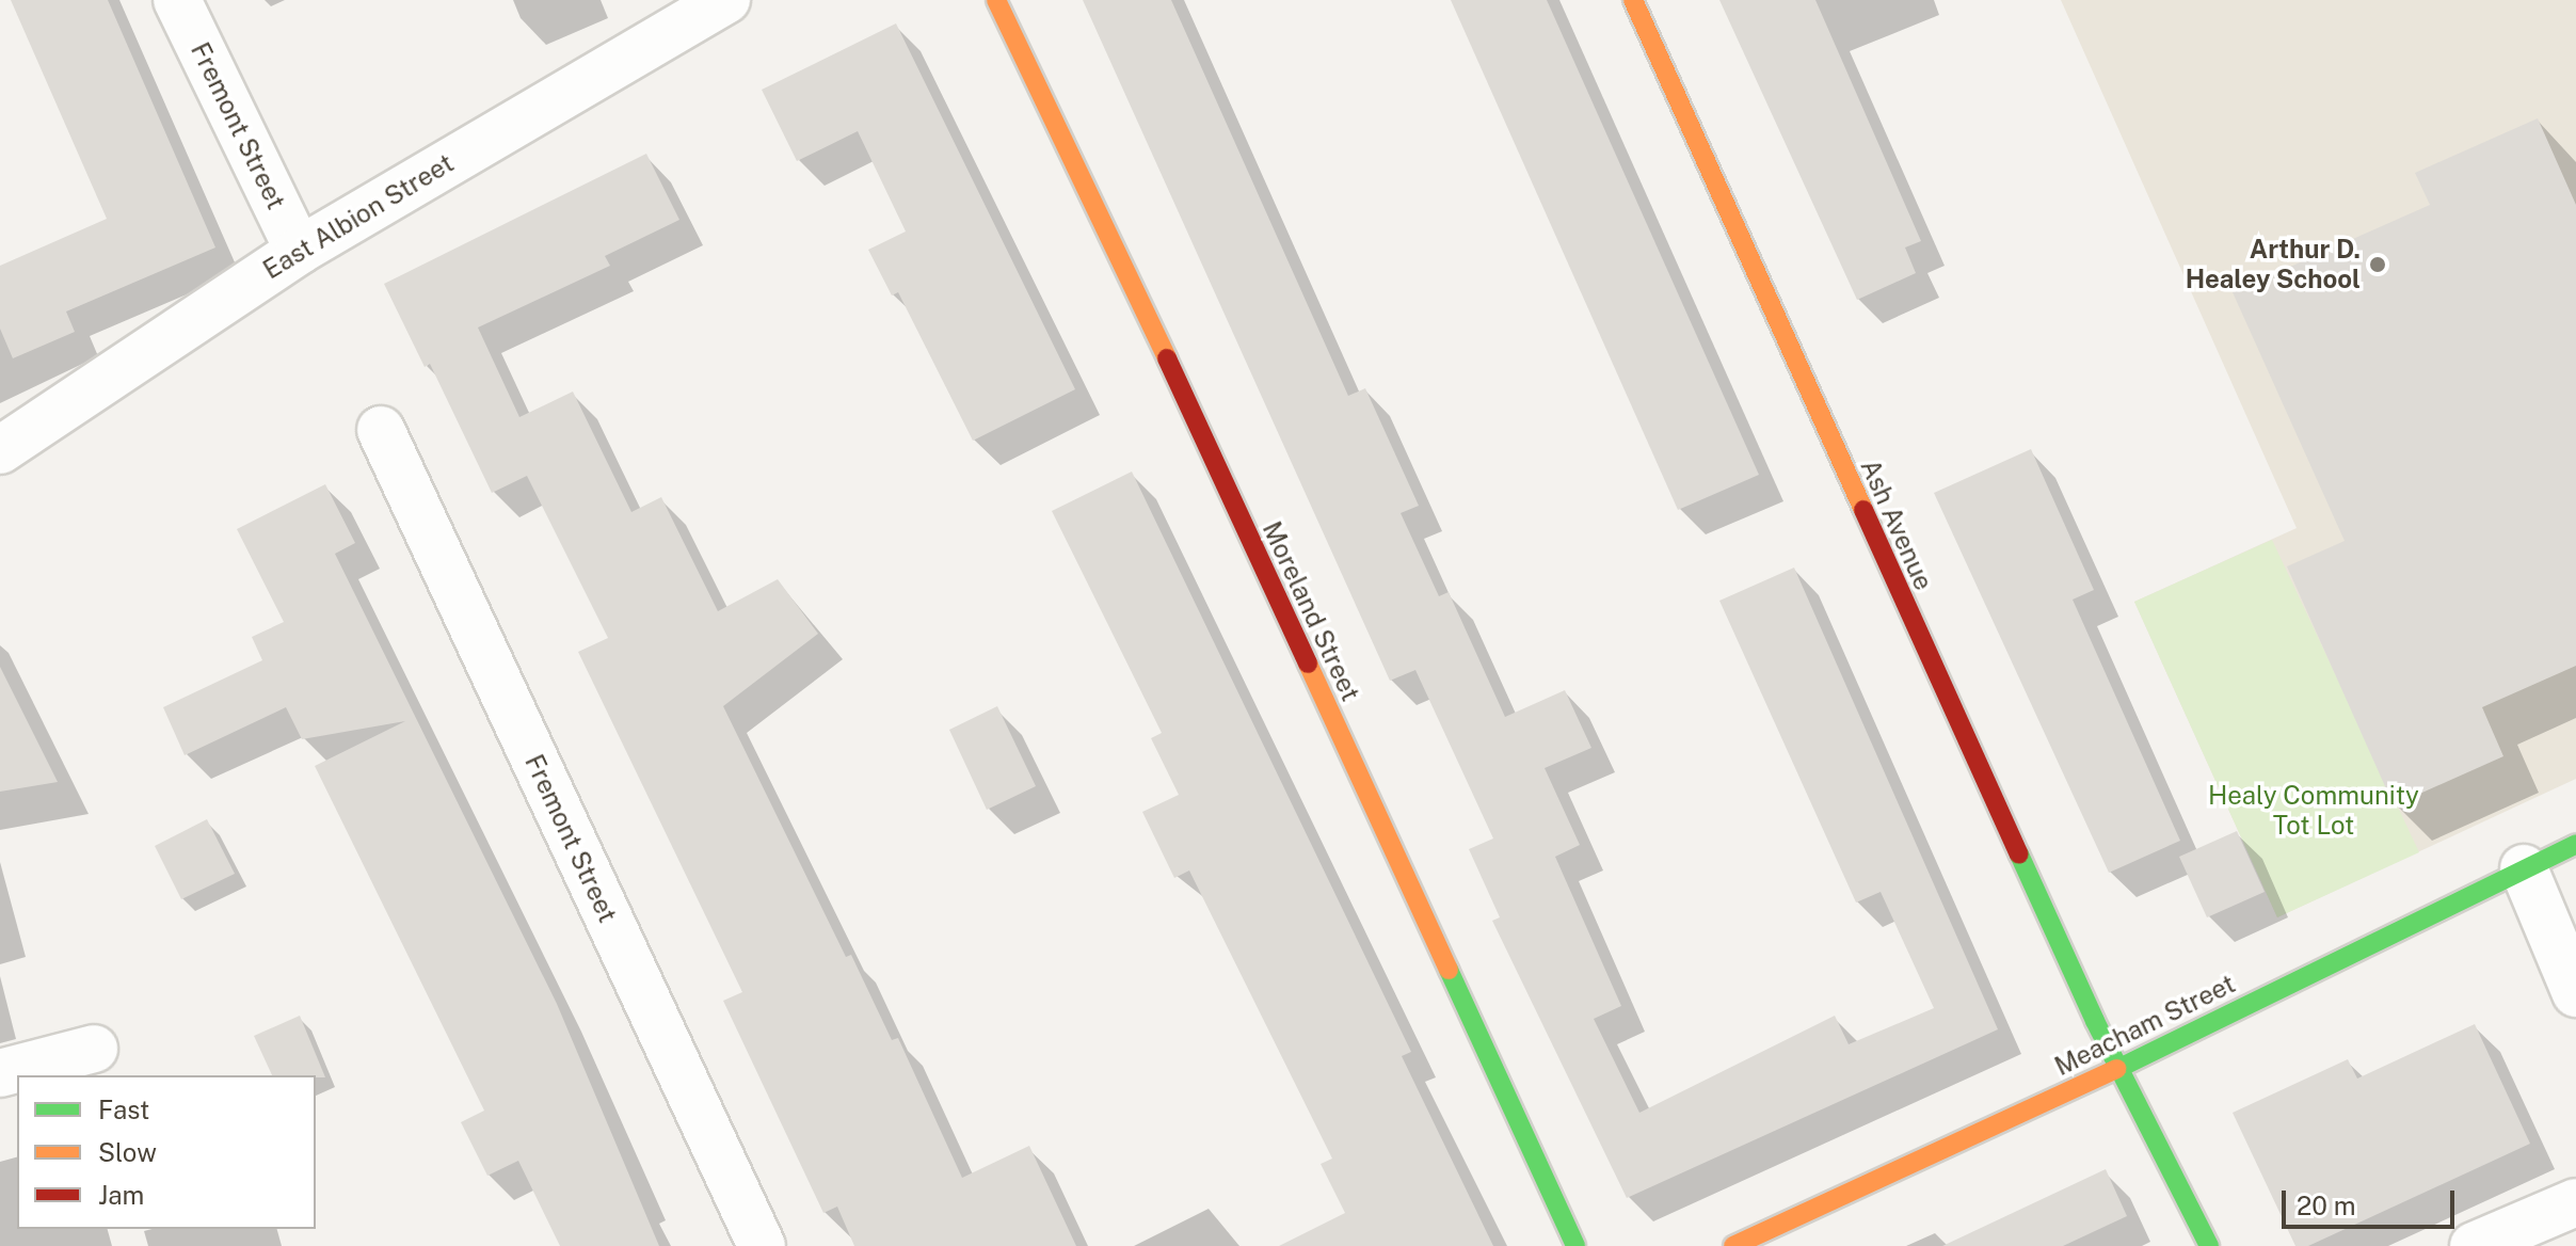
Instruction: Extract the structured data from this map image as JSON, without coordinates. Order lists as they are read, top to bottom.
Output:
{
  "streets": {
    "street": [
      "Fremont Street",
      "East Albion Street",
      "Ash Avenue",
      "Moreland Street",
      "Meacham Street"
    ]
  },
  "crossings": [
    ["Fremont Street", "East Albion Street"],
    ["Ash Avenue", "Meacham Street"]
  ],
  "parks": ["Healy Community Tot Lot"],
  "places": ["Arthur D. Healey School"],
  "legend": ["Fast", "Slow", "Jam"],
  "scale_bar": "20 m"
}
